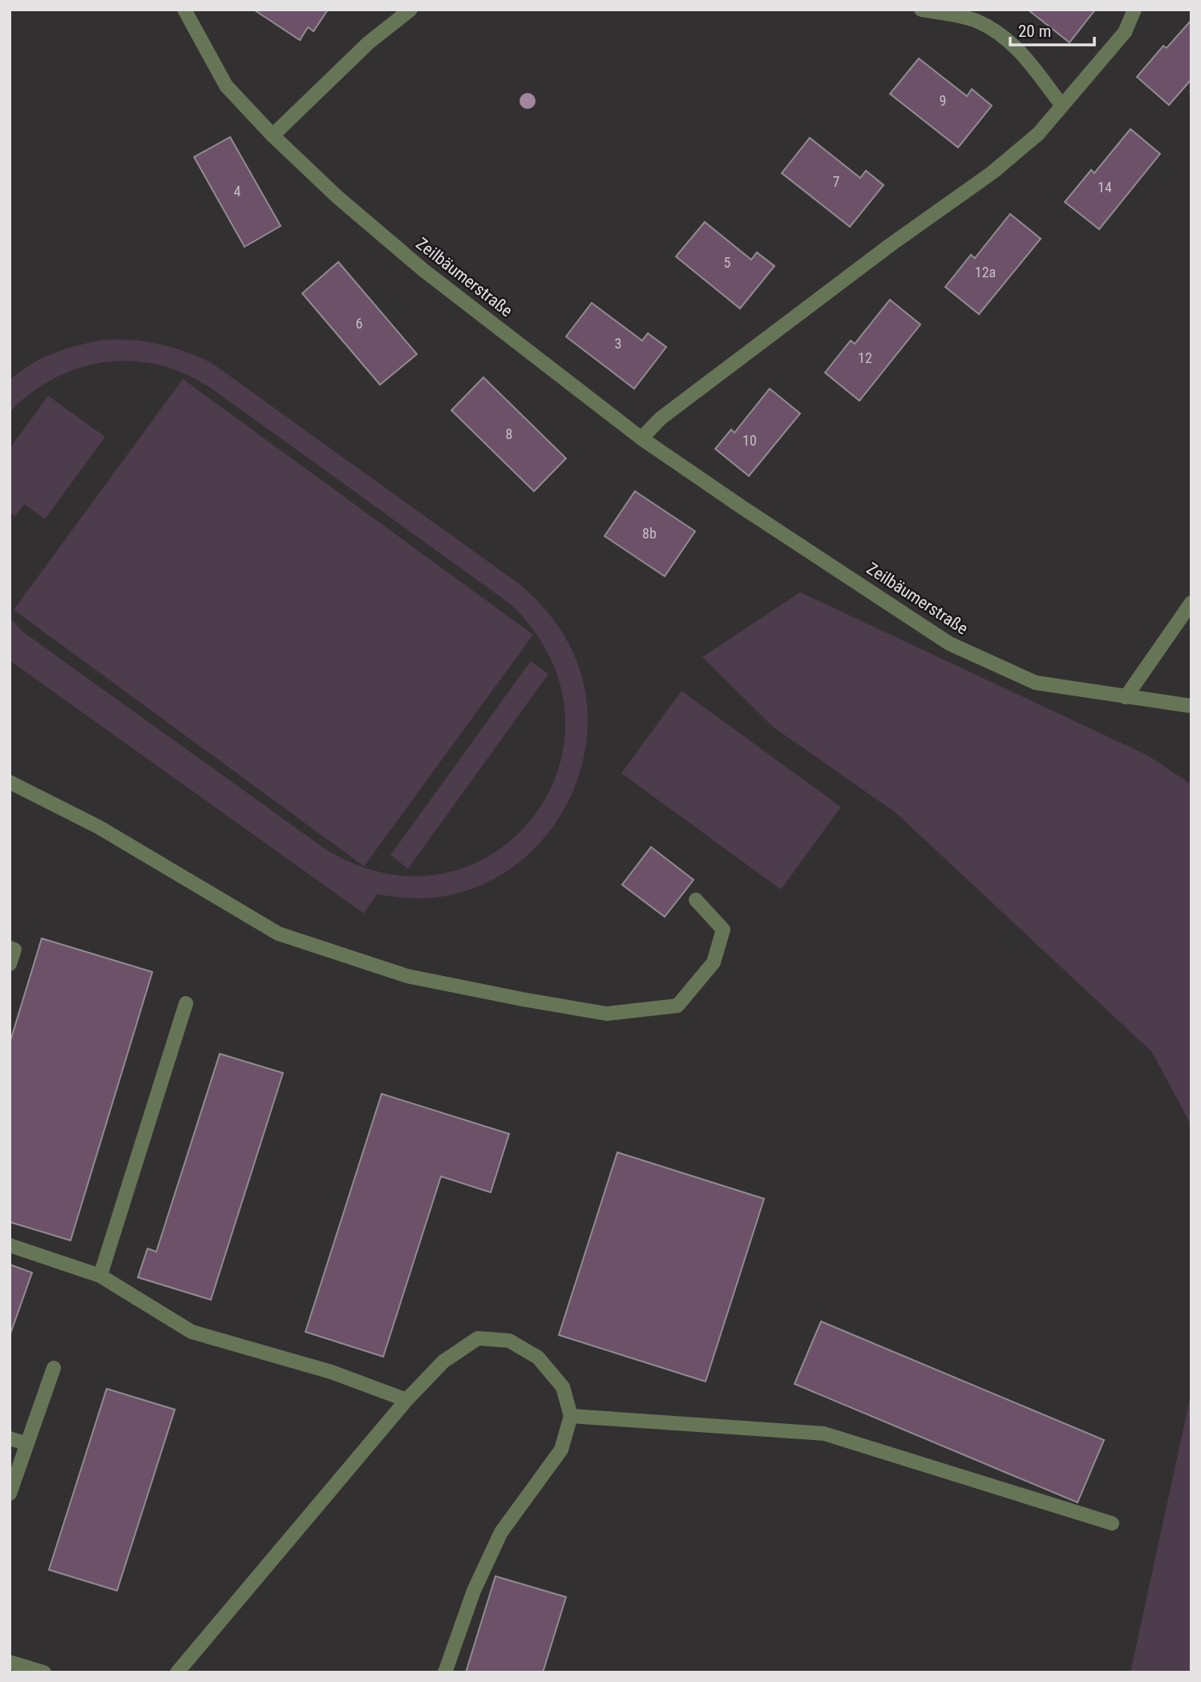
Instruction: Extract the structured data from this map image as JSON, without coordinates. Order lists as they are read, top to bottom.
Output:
{
  "streets": {
    "street": ["Zeilbäumerstraße"]
  },
  "house_numbers": [
    "9",
    "7",
    "14",
    "4",
    "5",
    "12a",
    "6",
    "3",
    "12",
    "8",
    "10",
    "8b"
  ],
  "scale_bar": "20 m"
}
